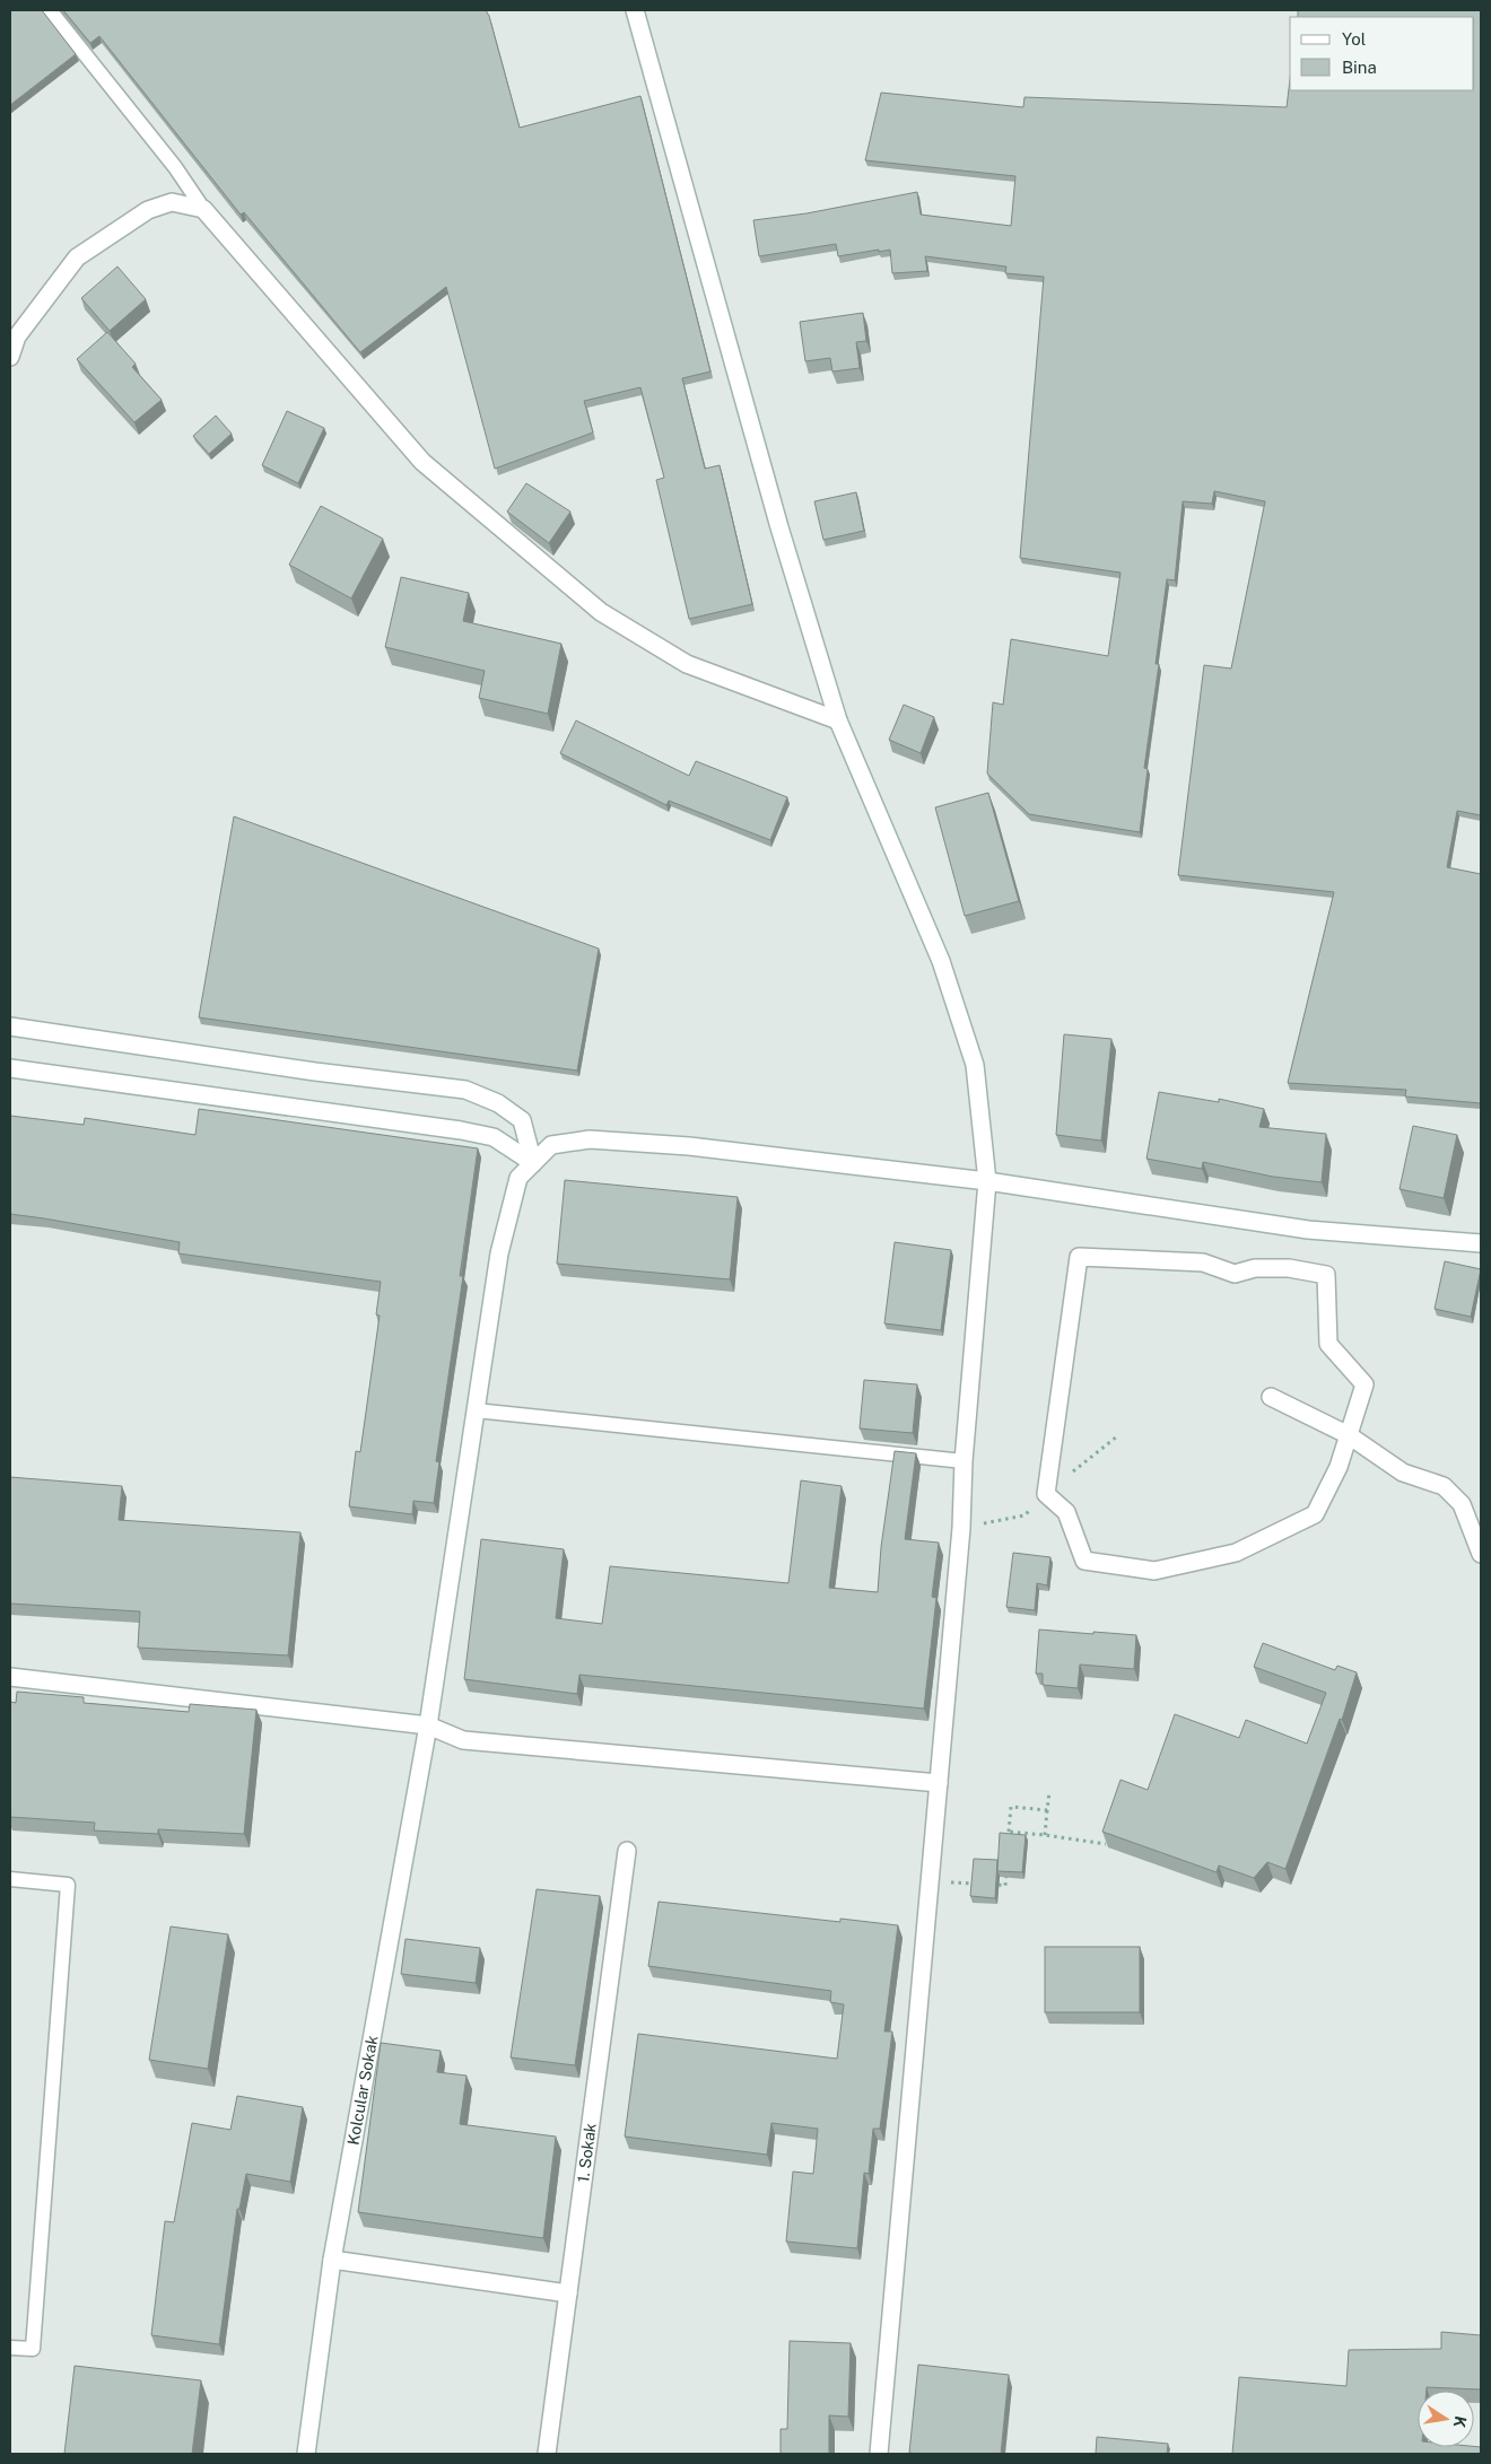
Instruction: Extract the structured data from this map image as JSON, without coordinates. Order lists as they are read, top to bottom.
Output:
{
  "streets": {
    "street": ["Kolcular Sokak", "1. Sokak"]
  },
  "legend": ["Yol", "Bina"],
  "north": "right"
}
